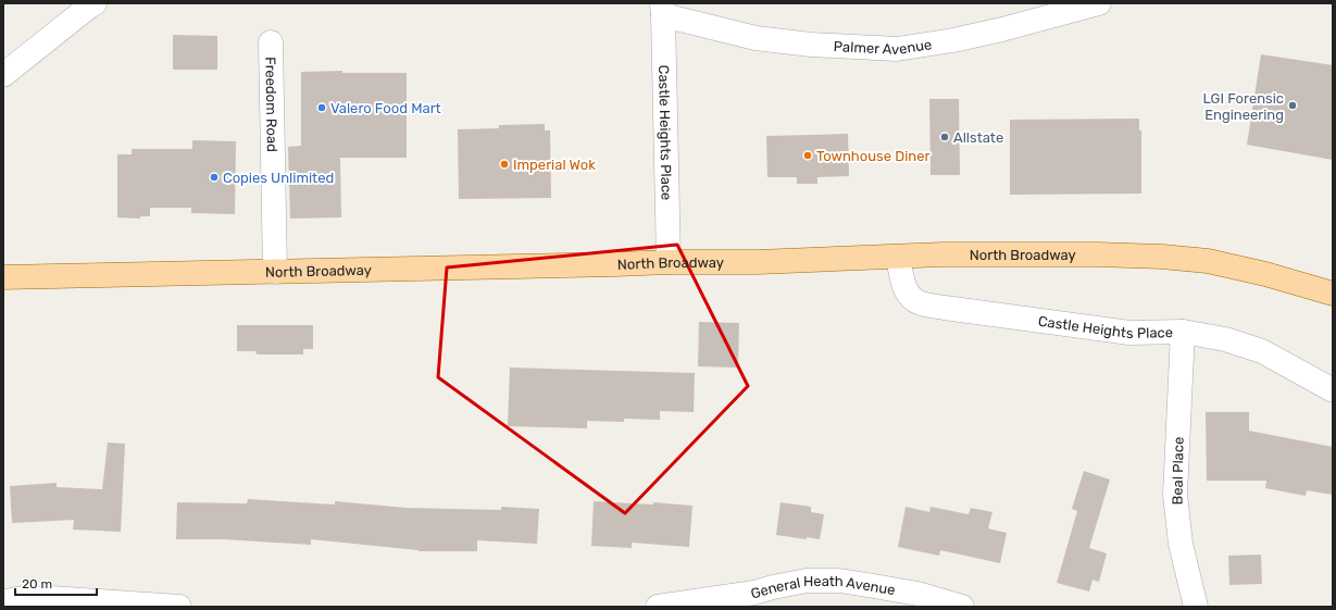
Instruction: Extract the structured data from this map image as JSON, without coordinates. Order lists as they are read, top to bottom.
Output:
{
  "streets": {
    "main road": ["North Broadway"],
    "street": [
      "Palmer Avenue",
      "Freedom Road",
      "Castle Heights Place",
      "Beal Place",
      "General Heath Avenue"
    ]
  },
  "crossings": [
    ["Palmer Avenue", "Castle Heights Place"],
    ["Freedom Road", "North Broadway"],
    ["Castle Heights Place", "North Broadway"],
    ["Castle Heights Place", "Beal Place"]
  ],
  "places": [
    "LGI Forensic Engineering",
    "Valero Food Mart",
    "Allstate",
    "Townhouse Diner",
    "Imperial Wok",
    "Copies Unlimited"
  ],
  "scale_bar": "20 m"
}
